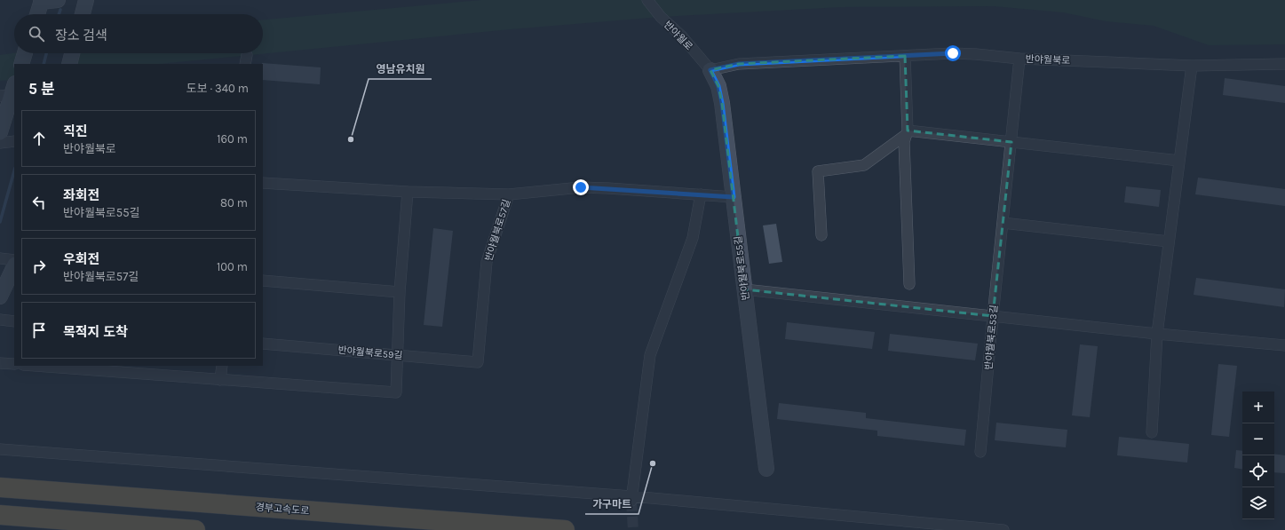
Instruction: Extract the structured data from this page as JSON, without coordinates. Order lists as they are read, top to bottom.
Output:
{
  "streets": {
    "highway": ["경부고속도로"],
    "street": [
      "반야월로",
      "반야월북로",
      "반야월북로57길",
      "반야월북로55길",
      "반야월북로53길",
      "반야월북로59길"
    ]
  },
  "crossings": [
    ["반야월로", "반야월북로"],
    ["반야월로", "반야월북로55길"],
    ["반야월북로", "반야월북로55길"],
    ["반야월북로", "반야월북로53길"],
    ["반야월북로57길", "반야월북로55길"],
    ["반야월북로57길", "반야월북로59길"]
  ],
  "places": ["영남유치원", "가구마트"],
  "page": {
    "search": "장소 검색",
    "heading": ["5 분", "도보 · 340 m"],
    "list": [
      ["직진", "반야월북로", "160 m"],
      ["좌회전", "반야월북로55길", "80 m"],
      ["우회전", "반야월북로57길", "100 m"],
      "목적지 도착"
    ],
    "map_buttons": ["+", "−"]
  }
}
